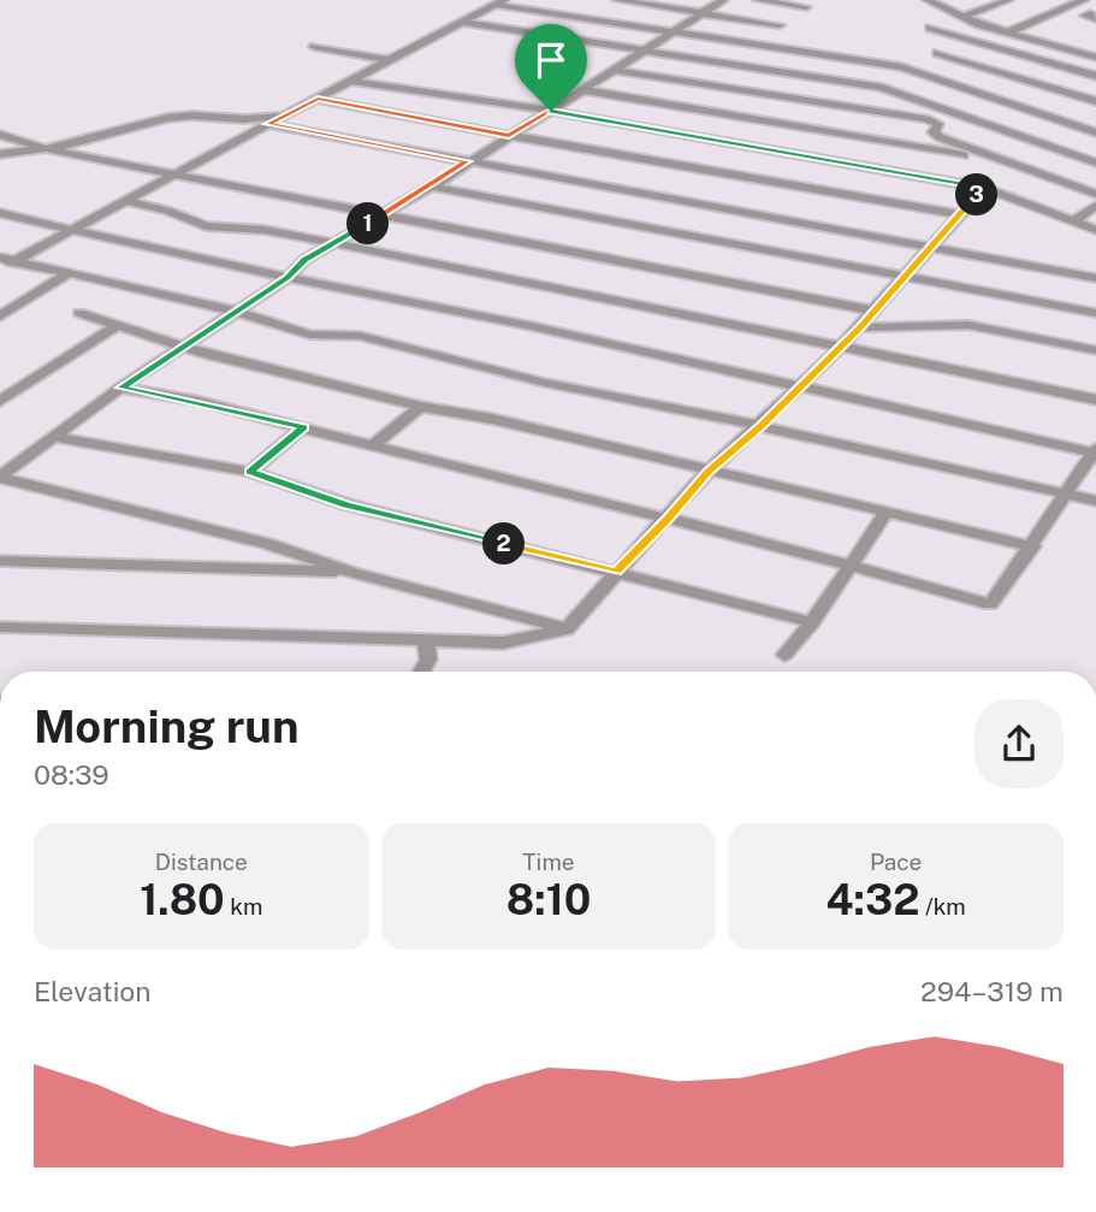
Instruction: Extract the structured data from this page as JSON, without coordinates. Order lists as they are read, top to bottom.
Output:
{
  "page": {
    "pins": ["3", "1", "2"],
    "heading": ["Morning run", "08:39"],
    "stats": [
      ["Distance", "1.80 km"],
      ["Time", "8:10"],
      ["Pace", "4:32 /km"]
    ],
    "chart": ["Elevation", "294–319 m"]
  }
}
